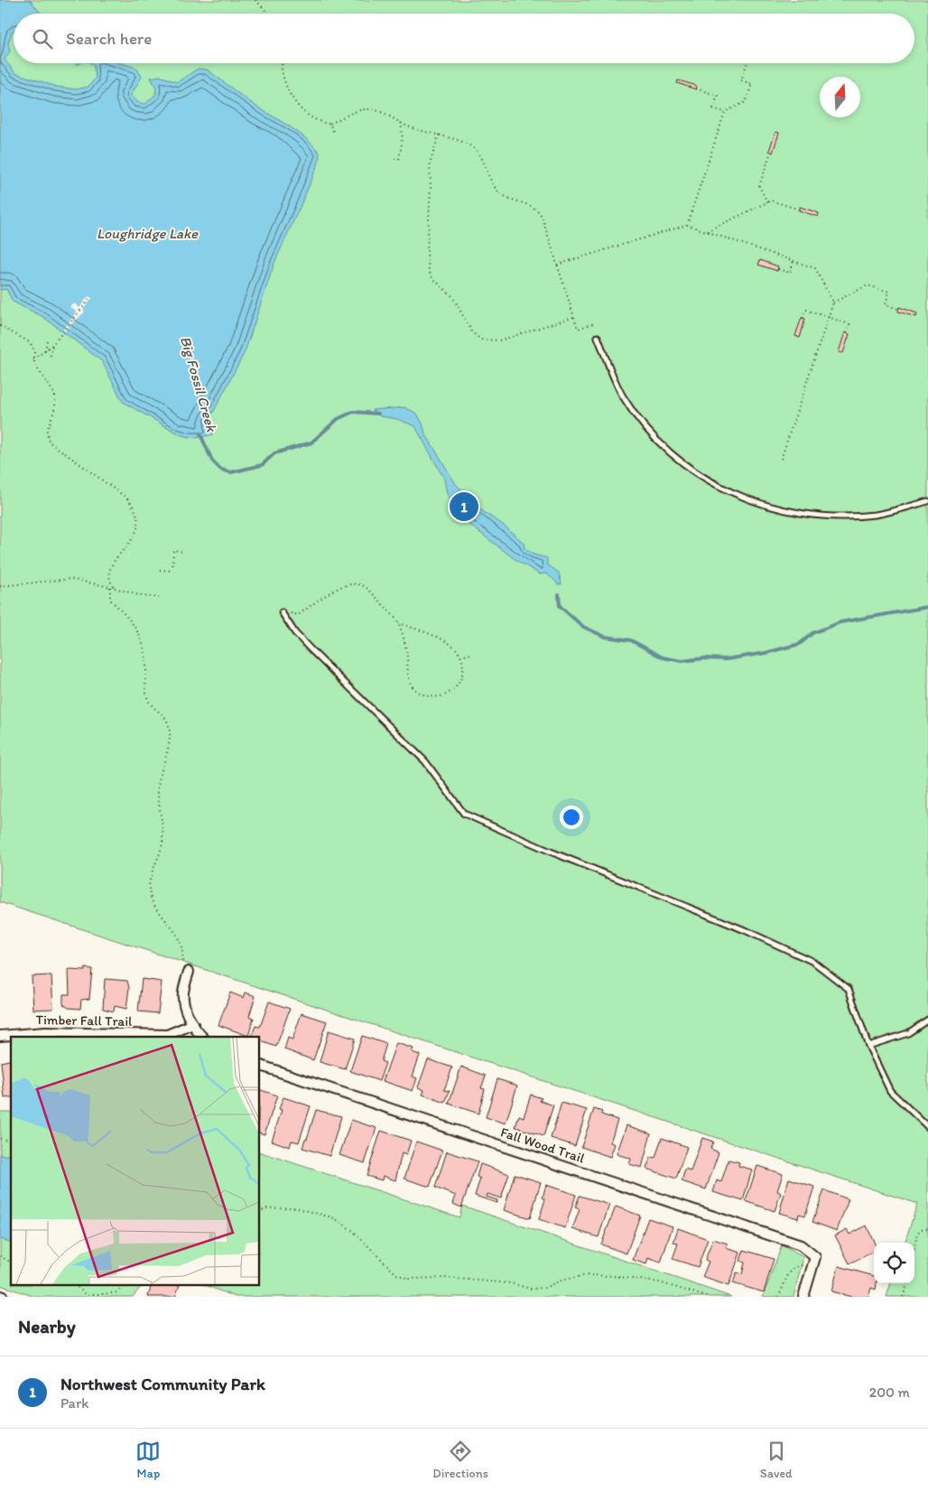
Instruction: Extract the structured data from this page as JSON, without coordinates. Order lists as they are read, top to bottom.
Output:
{
  "streets": {
    "street": ["Timber Fall Trail", "Fall Wood Trail"]
  },
  "water": ["Loughridge Lake", "Big Fossil Creek"],
  "north": "top",
  "page": {
    "search": "Search here",
    "pins": "1",
    "heading": "Nearby",
    "list": [
      {
        "mark": "1",
        "name": "Northwest Community Park",
        "note": "Park",
        "value": "200 m"
      }
    ],
    "nav": ["Map", "Directions", "Saved"]
  }
}
